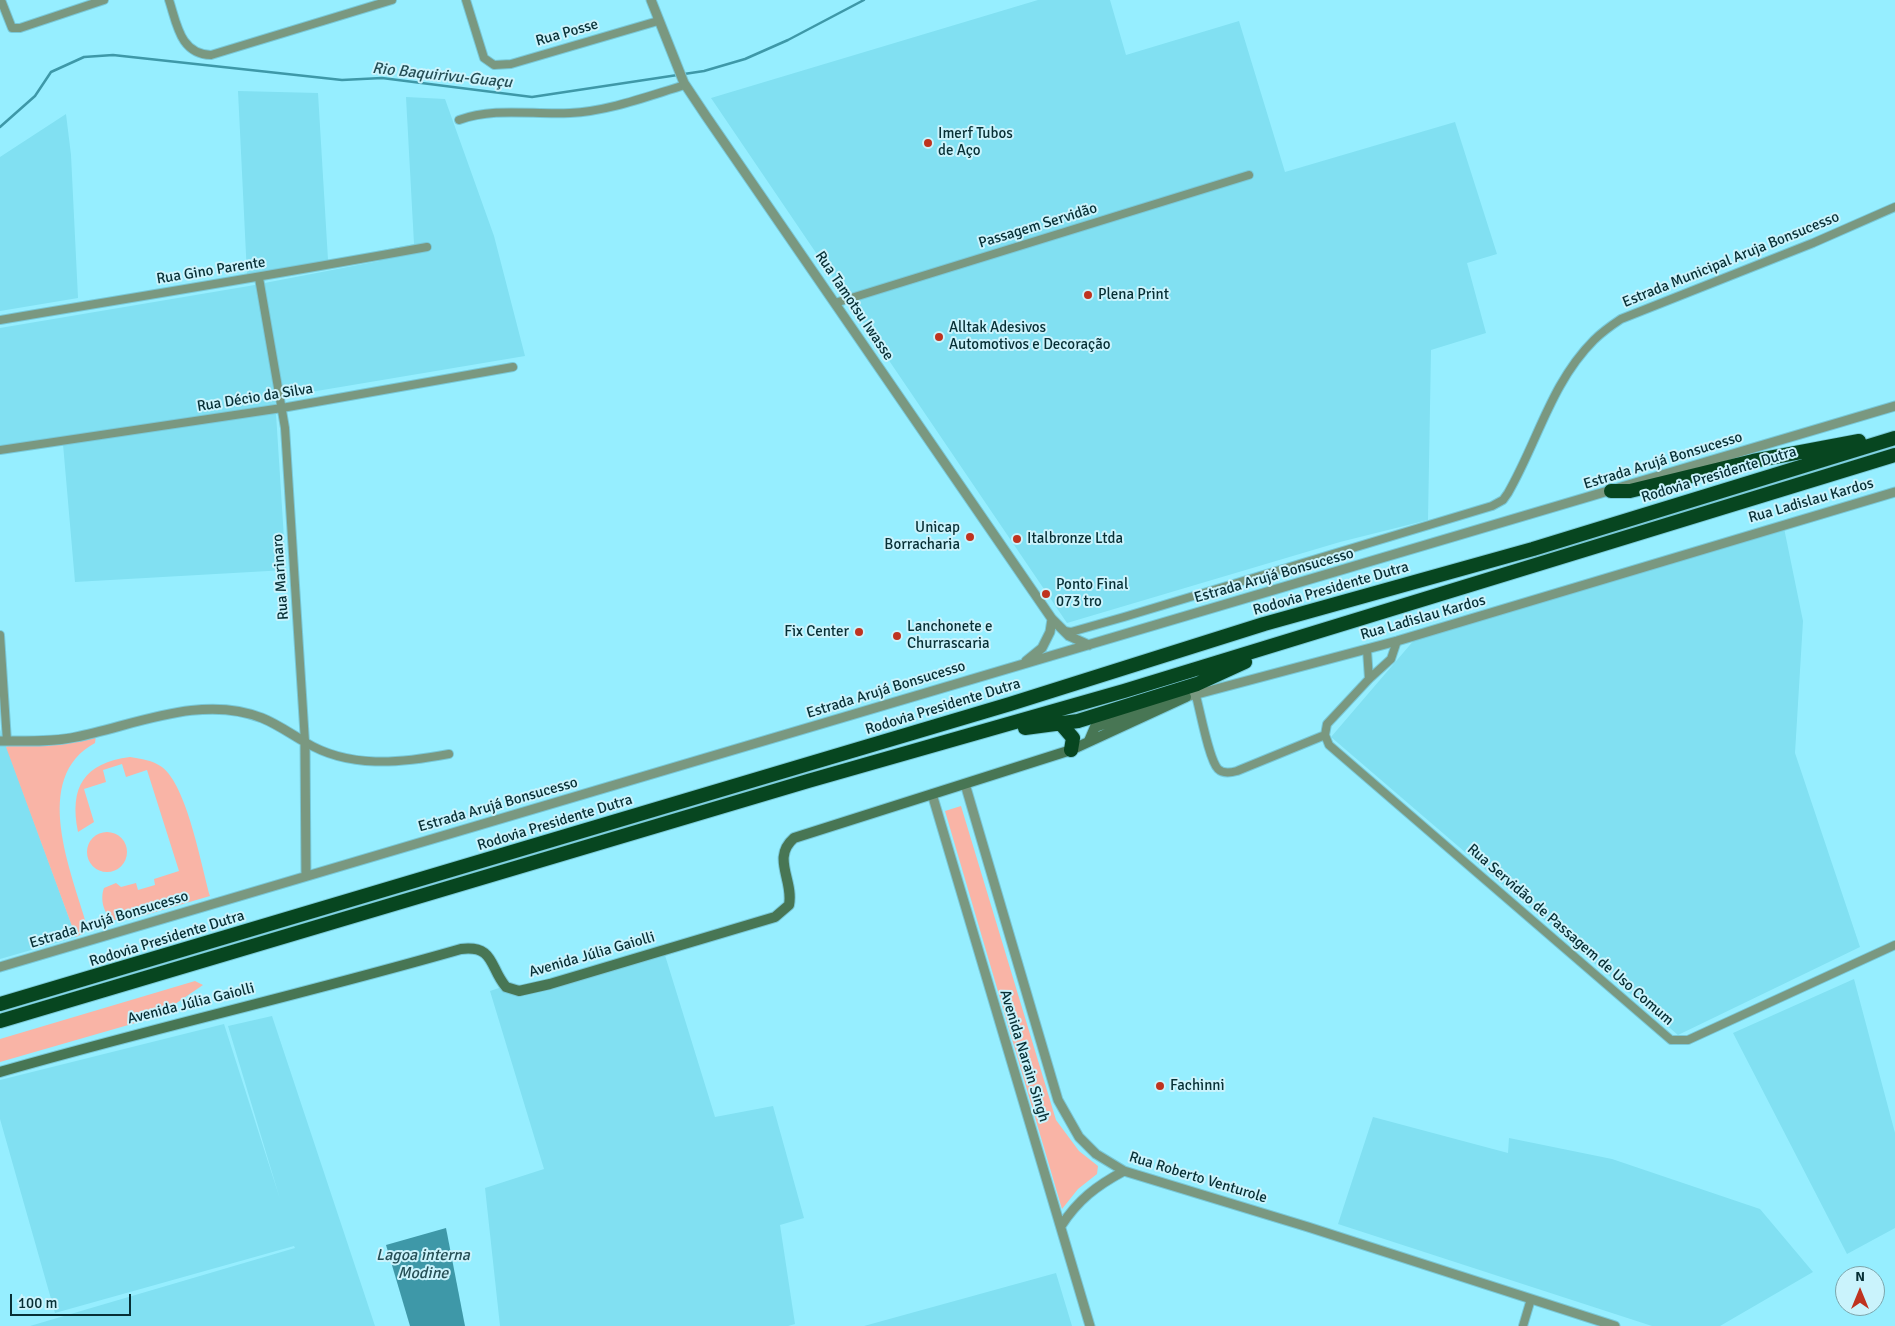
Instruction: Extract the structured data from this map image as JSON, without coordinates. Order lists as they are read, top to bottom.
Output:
{
  "streets": {
    "highway": ["Rodovia Presidente Dutra"],
    "main road": ["Avenida Júlia Gaiolli"],
    "street": [
      "Rua Posse",
      "Passagem Servidão",
      "Estrada Municipal Aruja Bonsucesso",
      "Rua Gino Parente",
      "Rua Tamotsu Iwasse",
      "Rua Décio da Silva",
      "Estrada Arujá Bonsucesso",
      "Rua Ladislau Kardos",
      "Rua Marinaro",
      "Rua Servidão de Passagem de Uso Comum",
      "Avenida Narain Singh",
      "Rua Roberto Venturole"
    ]
  },
  "crossings": [
    ["Rua Posse", "Rua Tamotsu Iwasse"],
    ["Passagem Servidão", "Rua Tamotsu Iwasse"],
    ["Estrada Municipal Aruja Bonsucesso", "Rua Tamotsu Iwasse"],
    ["Rua Gino Parente", "Rua Marinaro"],
    ["Rua Tamotsu Iwasse", "Estrada Arujá Bonsucesso"],
    ["Rua Décio da Silva", "Rua Marinaro"],
    ["Estrada Arujá Bonsucesso", "Rua Marinaro"],
    ["Avenida Júlia Gaiolli", "Avenida Narain Singh"],
    ["Avenida Júlia Gaiolli", "Rua Roberto Venturole"]
  ],
  "water": ["Rio Baquirivu-Guaçu", "Lagoa interna Modine"],
  "places": [
    "Imerf Tubos de Aço",
    "Plena Print",
    "Alltak Adesivos Automotivos e Decoração",
    "Unicap Borracharia",
    "Italbronze Ltda",
    "Ponto Final 073 tro",
    "Fix Center",
    "Lanchonete e Churrascaria",
    "Fachinni"
  ],
  "scale_bar": "100 m",
  "north": "top"
}
